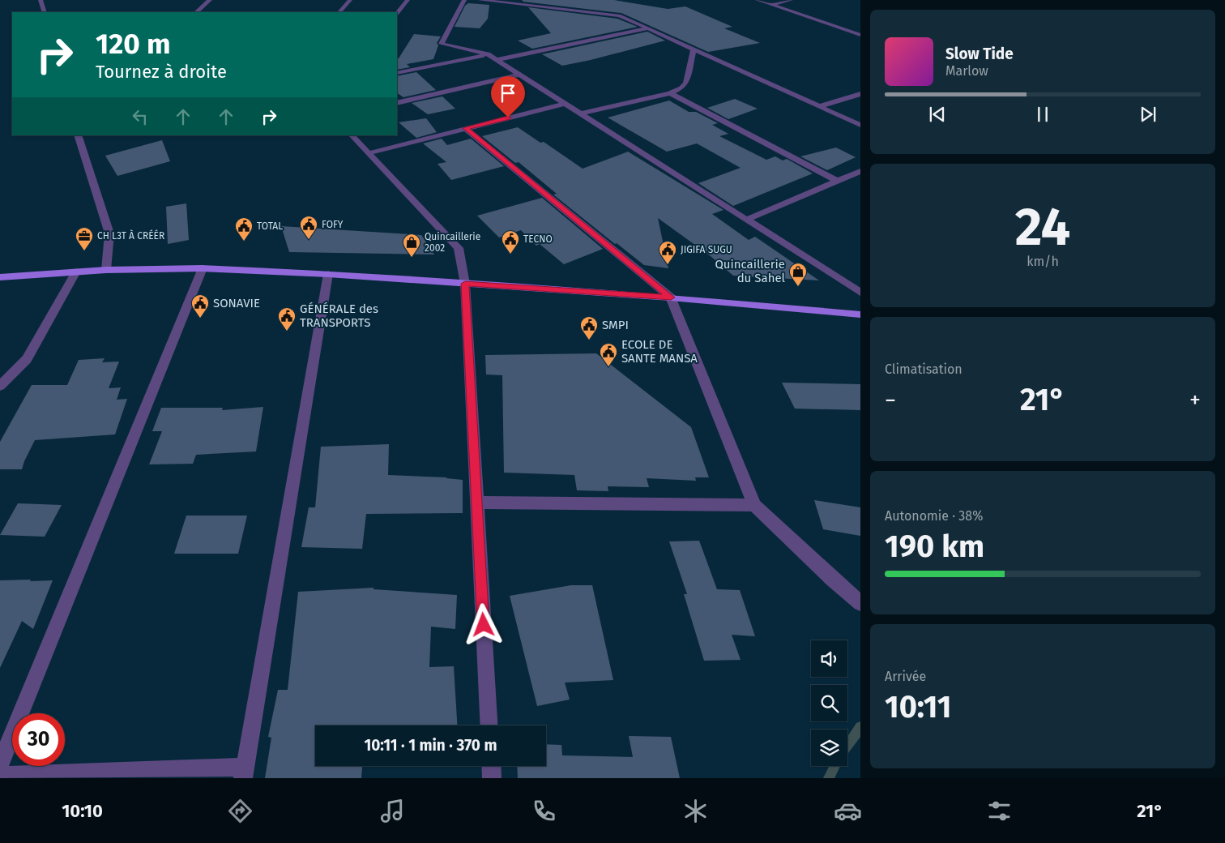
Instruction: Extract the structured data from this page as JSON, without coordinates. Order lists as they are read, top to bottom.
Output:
{
  "places": {
    "public building": [
      "FOFY",
      "TOTAL",
      "TECNO",
      "JIGIFA SUGU",
      "SONAVIE",
      "GÉNÉRALE des TRANSPORTS",
      "SMPI",
      "ECOLE DE SANTE MANSA"
    ],
    "office": ["CH L3T À CRÉÉR"],
    "shop": ["Quincaillerie 2002", "Quincaillerie du Sahel"]
  },
  "page": {
    "turn": ["120 m", "Tournez à droite"],
    "song": ["Slow Tide", "Marlow"],
    "tile": [
      ["24", "km/h"],
      "Climatisation",
      ["Autonomie · 38%", "190 km"],
      ["Arrivée", "10:11"]
    ],
    "heat": ["−", "21°", "+"],
    "limit": "30",
    "trip": "10:11 · 1 min · 370 m",
    "tabs": ["10:10", "21°"]
  }
}
